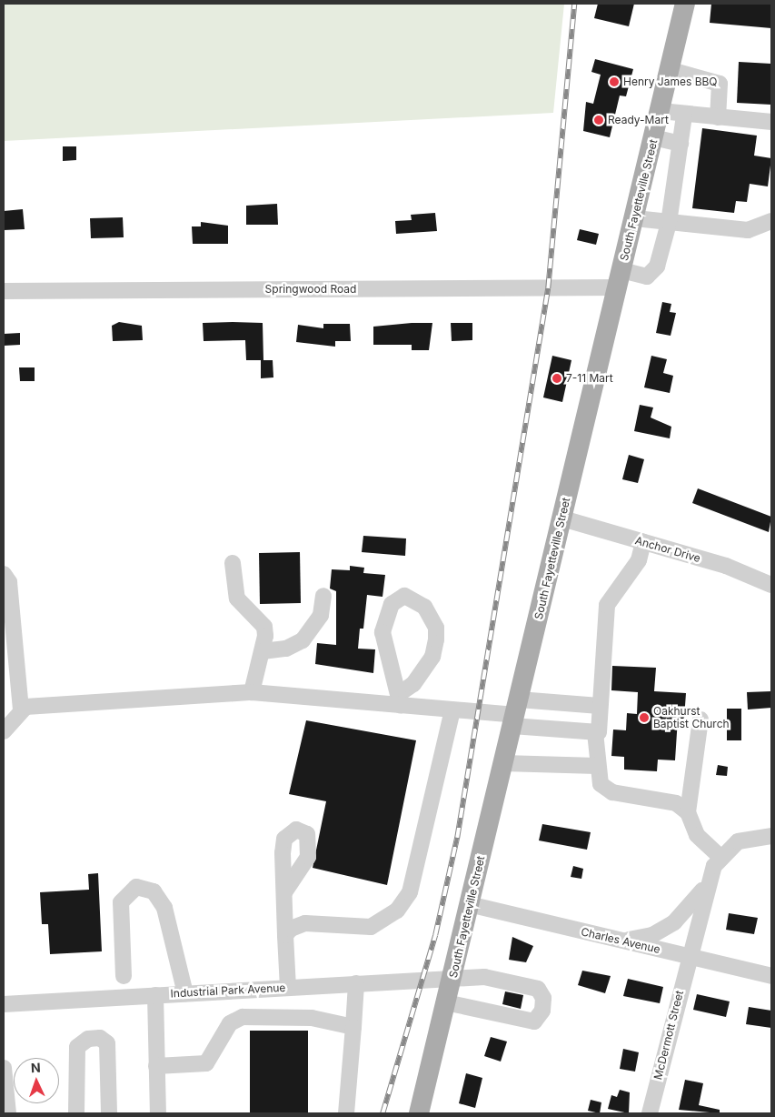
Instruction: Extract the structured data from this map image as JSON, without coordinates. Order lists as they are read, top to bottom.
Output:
{
  "streets": {
    "main road": ["South Fayetteville Street"],
    "street": [
      "Springwood Road",
      "Anchor Drive",
      "Charles Avenue",
      "Industrial Park Avenue",
      "McDermott Street"
    ]
  },
  "crossings": [
    ["South Fayetteville Street", "Springwood Road"],
    ["South Fayetteville Street", "Anchor Drive"],
    ["South Fayetteville Street", "Charles Avenue"],
    ["South Fayetteville Street", "Industrial Park Avenue"],
    ["Charles Avenue", "McDermott Street"]
  ],
  "places": [
    "Henry James BBQ",
    "Ready-Mart",
    "7-11 Mart",
    "Oakhurst Baptist Church"
  ],
  "north": "top"
}
